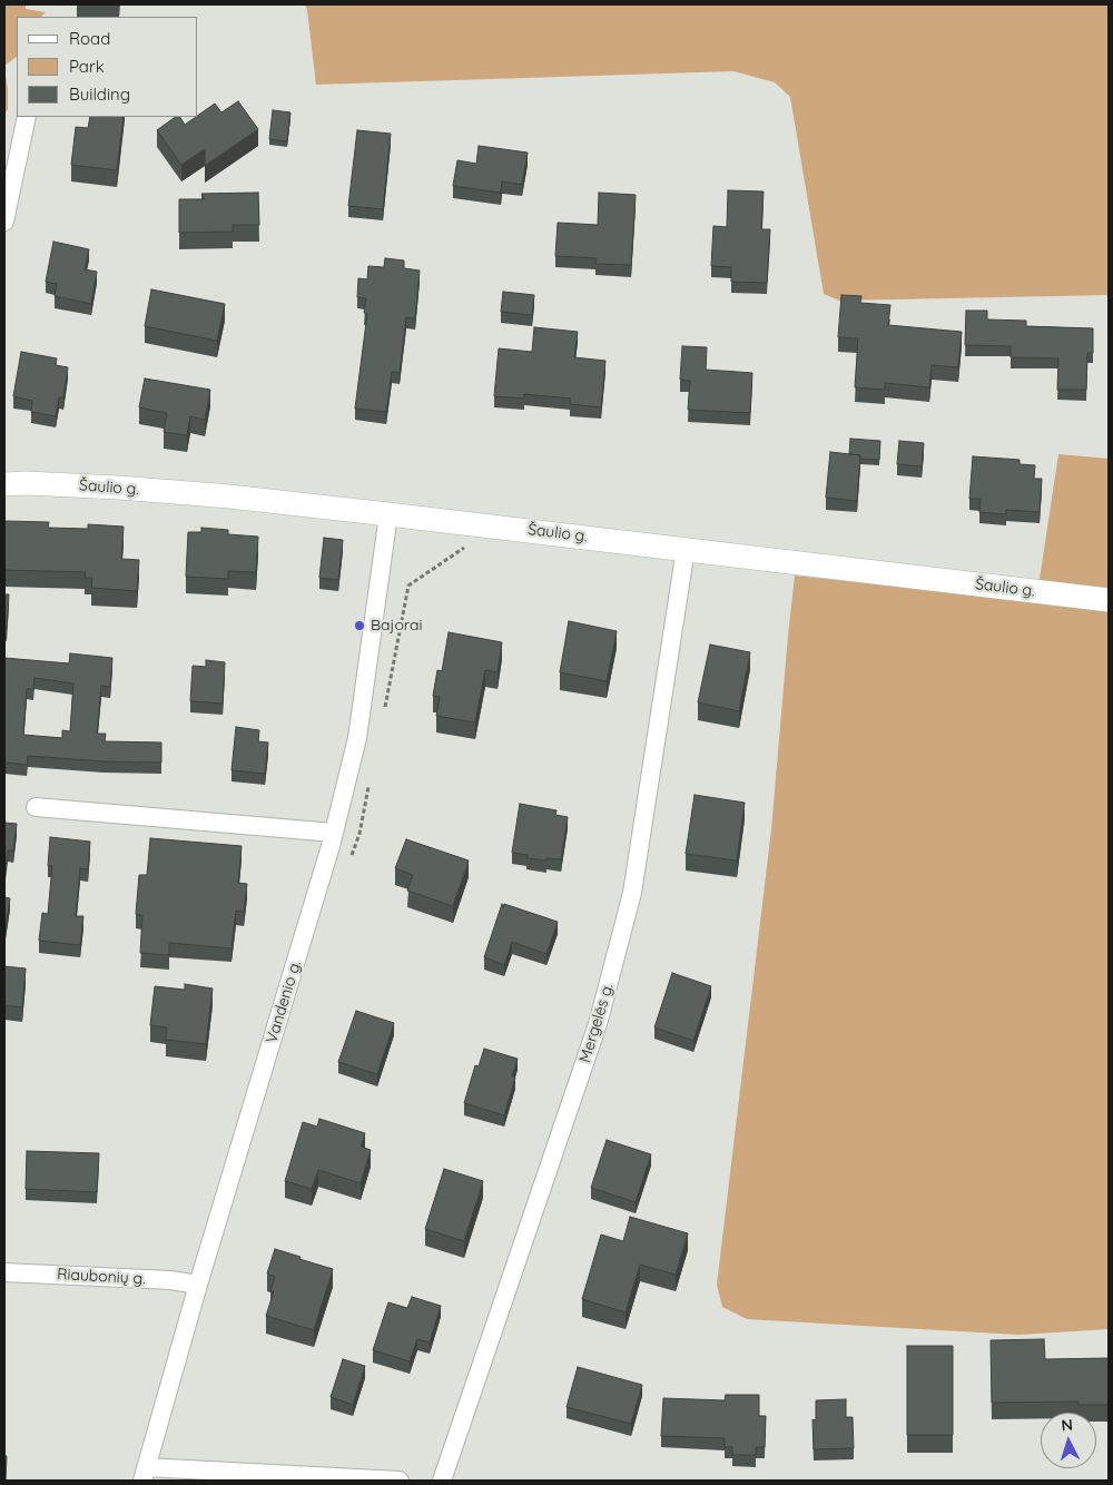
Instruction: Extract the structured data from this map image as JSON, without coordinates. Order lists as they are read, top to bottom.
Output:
{
  "streets": {
    "street": [
      "Šaulio g.",
      "Vandenio g.",
      "Mergelės g.",
      "Riaubonių g."
    ]
  },
  "crossings": [
    ["Šaulio g.", "Vandenio g."],
    ["Šaulio g.", "Mergelės g."],
    ["Vandenio g.", "Riaubonių g."]
  ],
  "places": ["Bajorai"],
  "legend": ["Road", "Park", "Building"],
  "north": "top"
}
